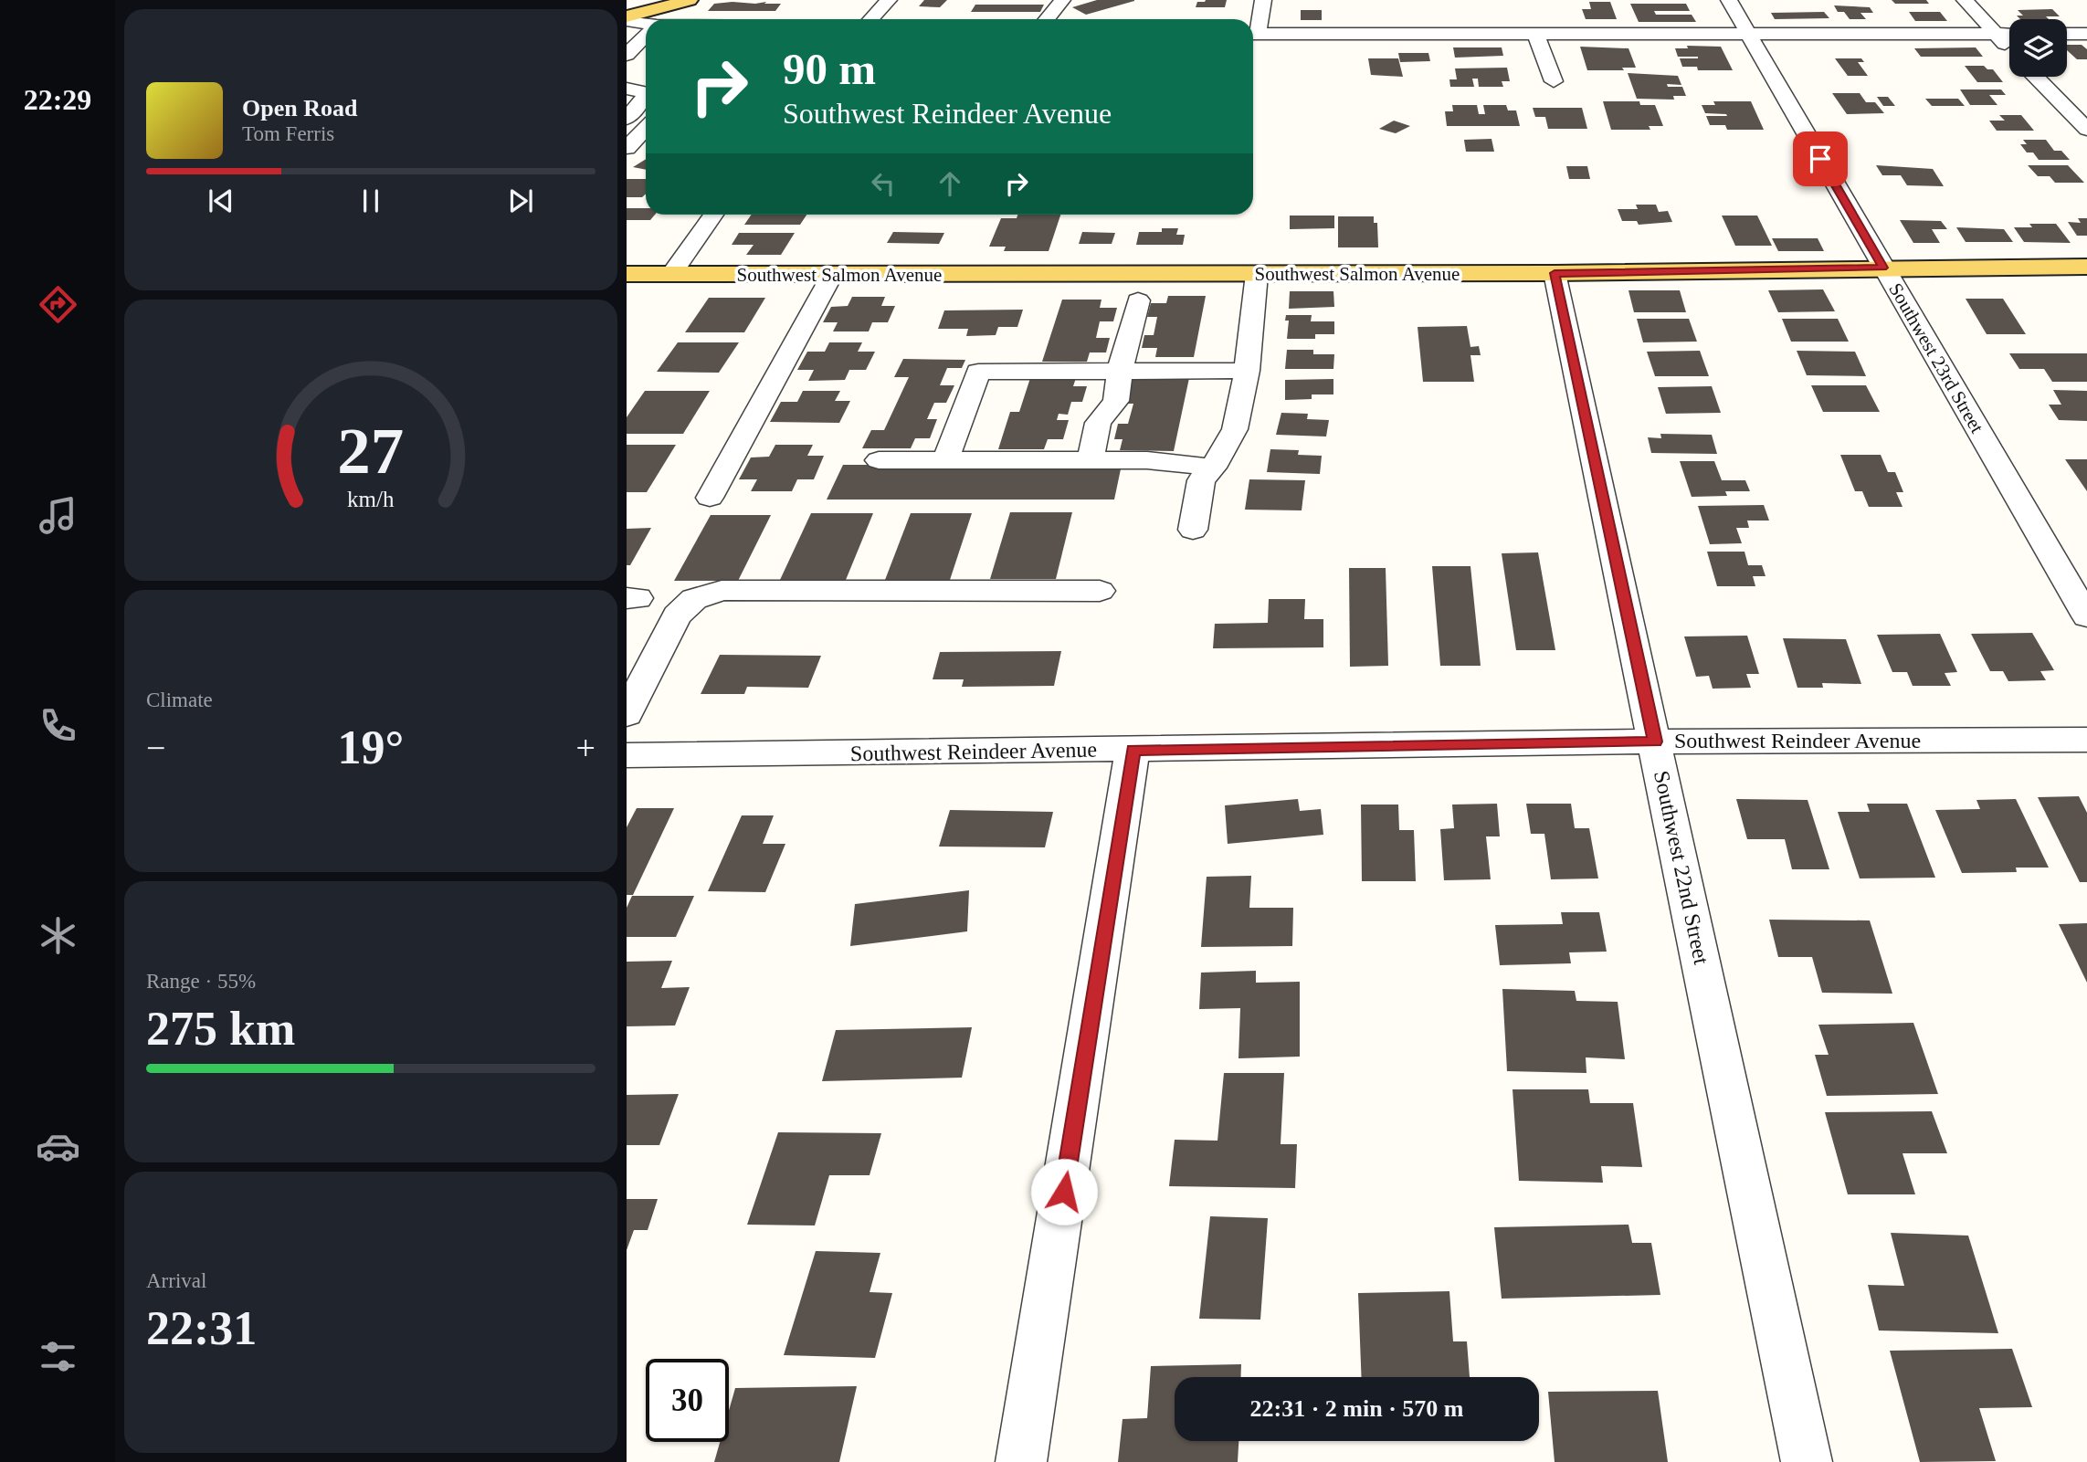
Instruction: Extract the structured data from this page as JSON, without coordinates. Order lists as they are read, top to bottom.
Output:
{
  "streets": {
    "main road": ["Southwest Salmon Avenue"],
    "street": ["Southwest 23rd Street", "Southwest Reindeer Avenue", "Southwest 22nd Street"]
  },
  "crossings": [
    ["Southwest Salmon Avenue", "Southwest 23rd Street"],
    ["Southwest Salmon Avenue", "Southwest 22nd Street"],
    ["Southwest Reindeer Avenue", "Southwest 22nd Street"]
  ],
  "page": {
    "tabs": "22:29",
    "turn": ["90 m", "Southwest Reindeer Avenue"],
    "song": ["Open Road", "Tom Ferris"],
    "tile": [
      "Climate",
      ["Range · 55%", "275 km"],
      ["Arrival", "22:31"]
    ],
    "heat": ["−", "19°", "+"],
    "limit": "30",
    "trip": "22:31 · 2 min · 570 m",
    "gauge": ["27", "km/h"]
  }
}
